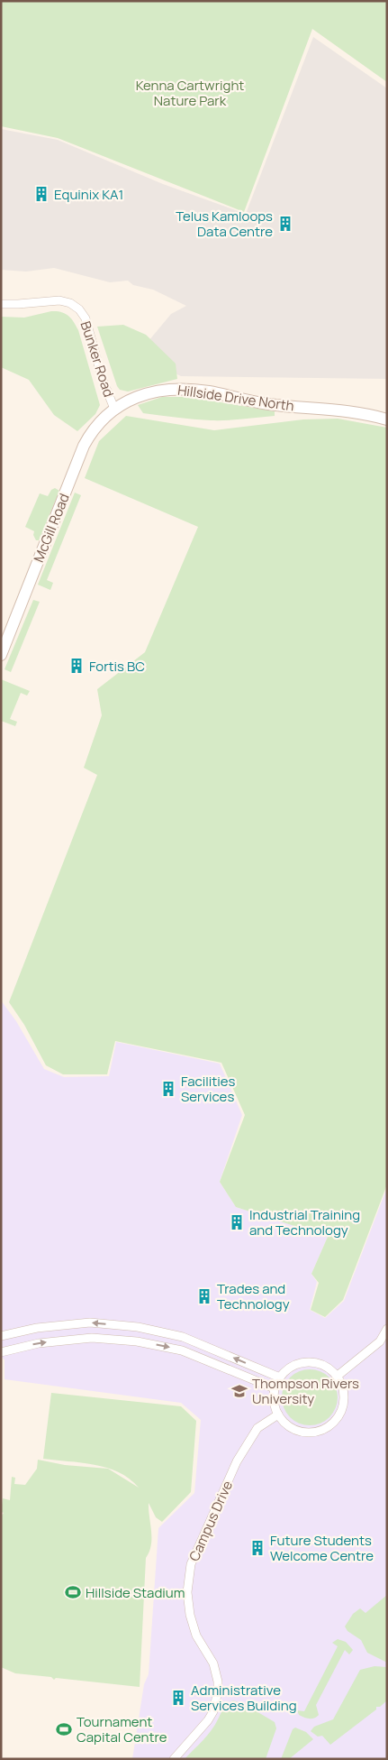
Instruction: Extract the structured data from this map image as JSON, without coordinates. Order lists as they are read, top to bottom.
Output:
{
  "streets": {
    "street": [
      "Bunker Road",
      "Hillside Drive North",
      "McGill Road",
      "Campus Drive"
    ]
  },
  "crossings": [
    ["Bunker Road", "Hillside Drive North"],
    ["Bunker Road", "McGill Road"],
    ["Hillside Drive North", "McGill Road"]
  ],
  "parks": ["Kenna Cartwright Nature Park"],
  "places": {
    "building": [
      "Equinix KA1",
      "Telus Kamloops Data Centre",
      "Fortis BC",
      "Facilities Services",
      "Industrial Training and Technology",
      "Trades and Technology",
      "Future Students Welcome Centre",
      "Administrative Services Building"
    ],
    "school or university": ["Thompson Rivers University"],
    "sports": ["Hillside Stadium", "Tournament Capital Centre"]
  }
}
